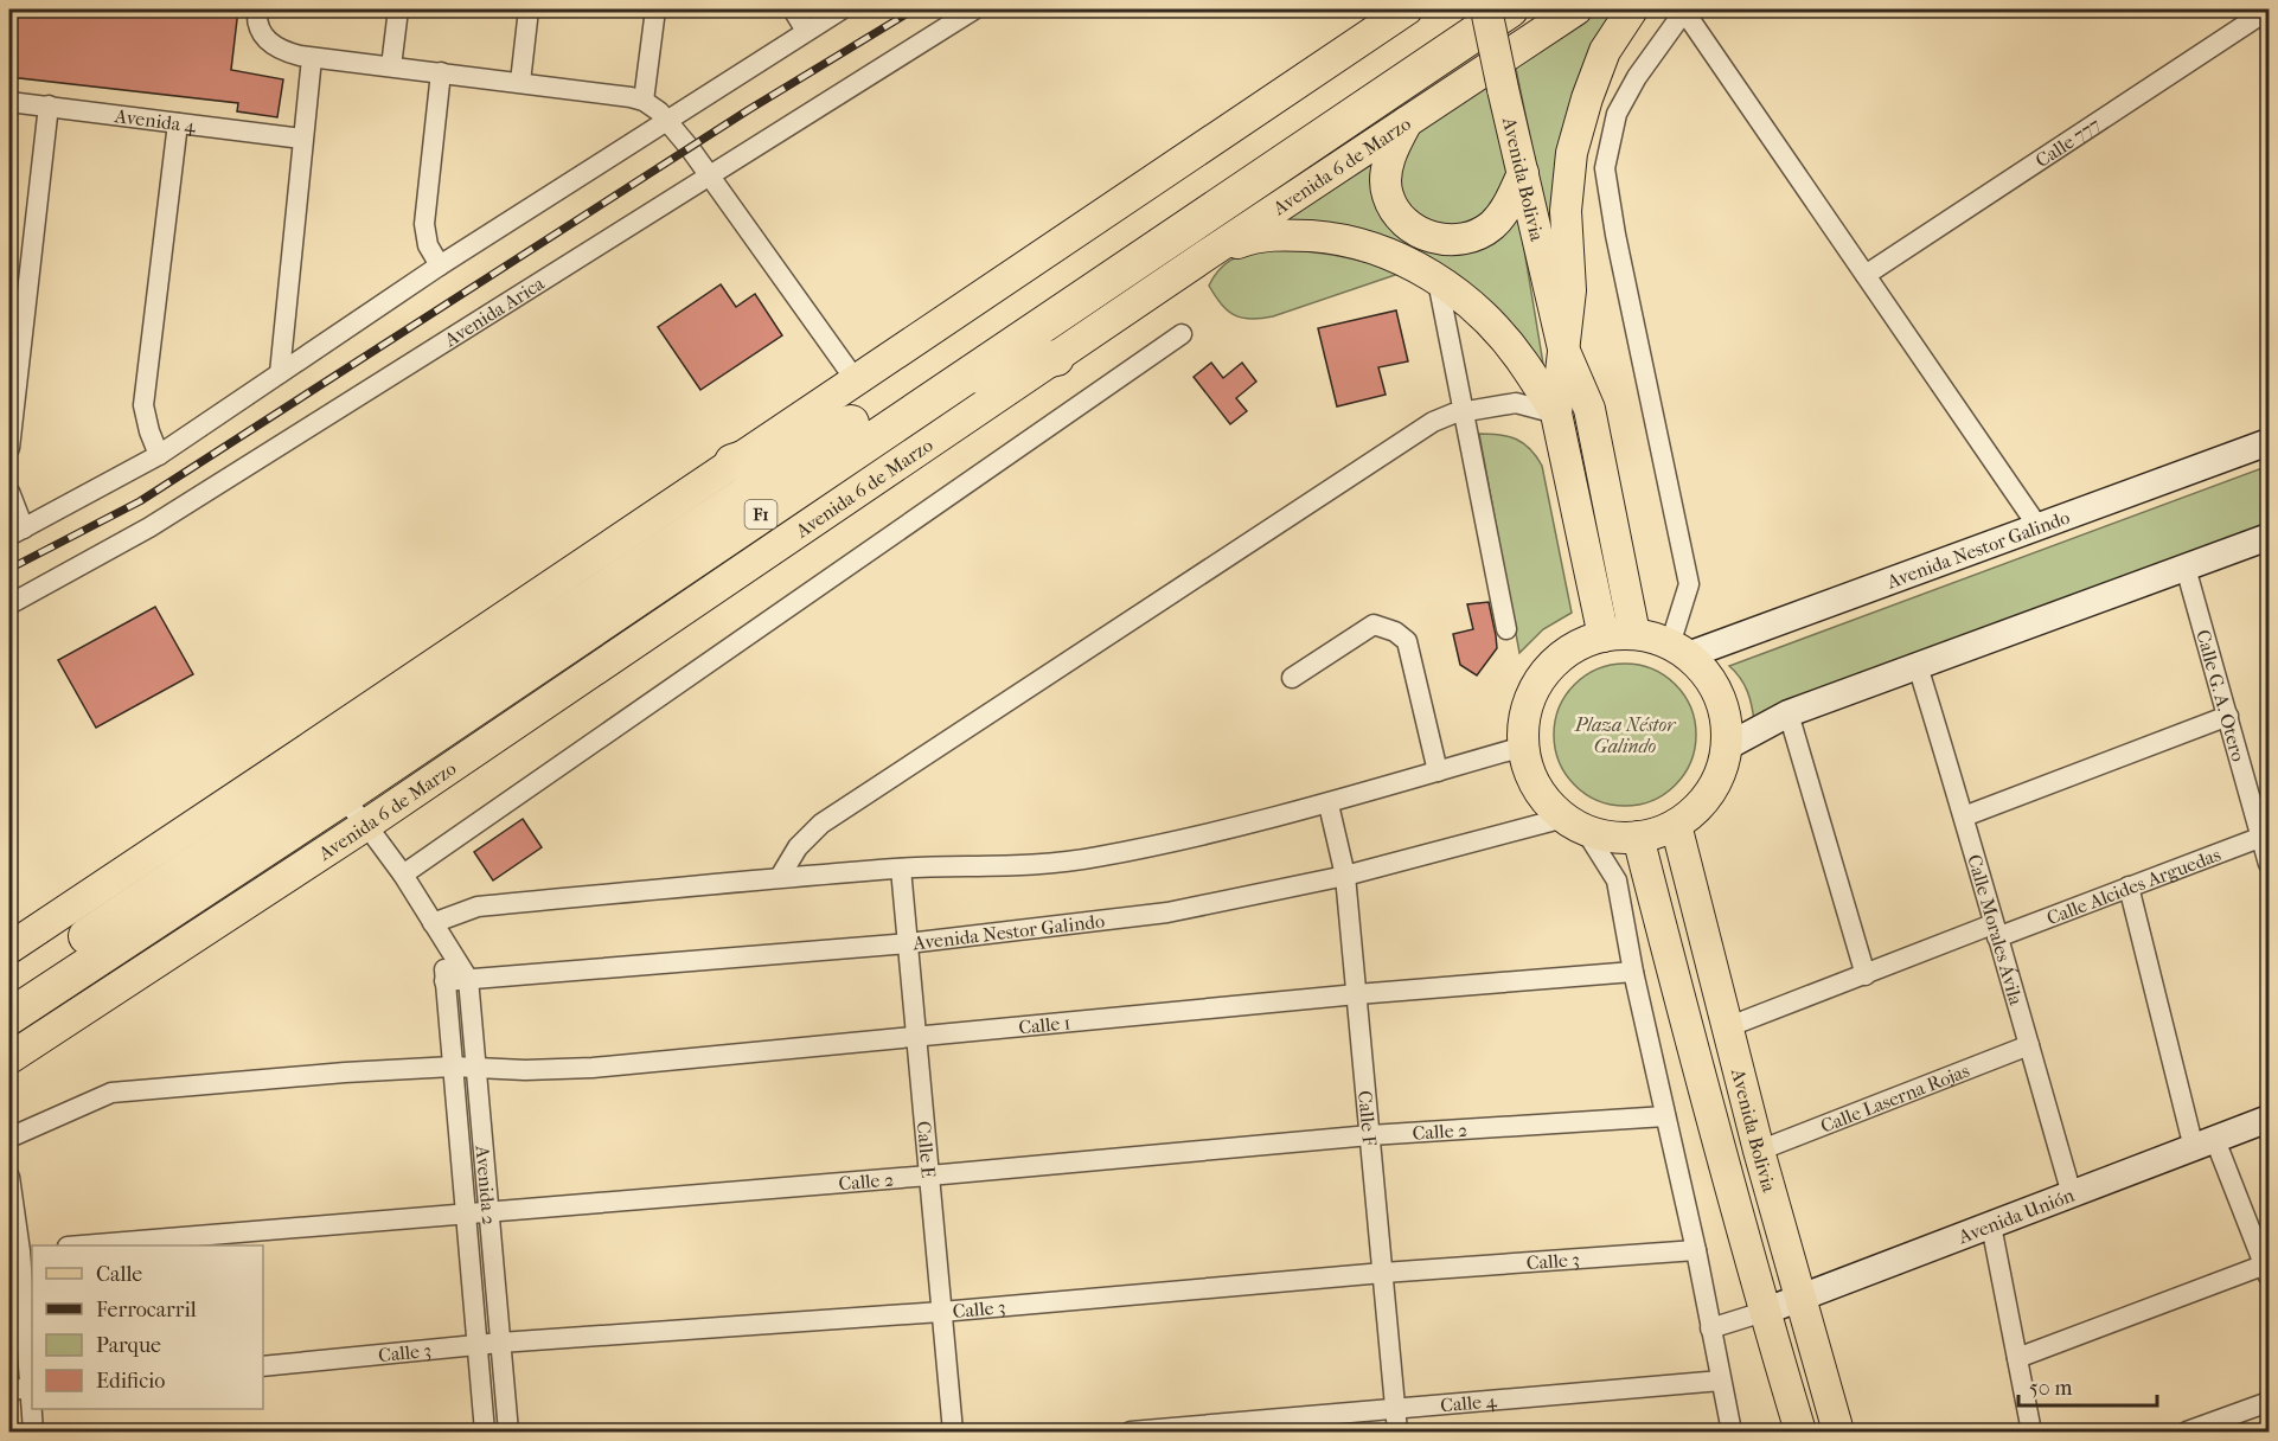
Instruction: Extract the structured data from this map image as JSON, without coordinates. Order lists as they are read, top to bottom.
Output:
{
  "streets": {
    "highway": ["Avenida 6 de Marzo", "F1"],
    "main road": ["Avenida Bolivia"],
    "street": [
      "Avenida 4",
      "Calle 777",
      "Avenida Arica",
      "Avenida Nestor Galindo",
      "Calle G. A. Otero",
      "Calle Alcides Arguedas",
      "Calle Morales Ávila",
      "Calle 1",
      "Calle Laserna Rojas",
      "Calle F",
      "Calle 2",
      "Calle E",
      "Avenida 2",
      "Avenida Unión",
      "Calle 3",
      "Calle 4"
    ]
  },
  "crossings": [
    ["Avenida 6 de Marzo", "Avenida 2"],
    ["Avenida Bolivia", "Avenida Nestor Galindo"],
    ["Avenida Bolivia", "Calle Alcides Arguedas"],
    ["Avenida Bolivia", "Calle Laserna Rojas"],
    ["Avenida Bolivia", "Avenida Unión"],
    ["Avenida Nestor Galindo", "Calle F"],
    ["Avenida Nestor Galindo", "Calle E"],
    ["Avenida Nestor Galindo", "Avenida 2"],
    ["Calle G. A. Otero", "Calle Alcides Arguedas"],
    ["Calle Alcides Arguedas", "Calle Morales Ávila"],
    ["Calle Morales Ávila", "Calle Laserna Rojas"],
    ["Calle Morales Ávila", "Avenida Unión"],
    ["Calle 1", "Calle F"],
    ["Calle 1", "Calle E"],
    ["Calle 1", "Avenida 2"],
    ["Calle F", "Calle 2"],
    ["Calle F", "Calle 3"],
    ["Calle F", "Calle 4"],
    ["Calle 2", "Calle E"],
    ["Calle 2", "Avenida 2"],
    ["Calle E", "Calle 3"],
    ["Avenida 2", "Calle 3"]
  ],
  "parks": ["Plaza Néstor Galindo"],
  "legend": [
    "Calle",
    "Ferrocarril",
    "Parque",
    "Edificio"
  ],
  "scale_bar": "50 m"
}
